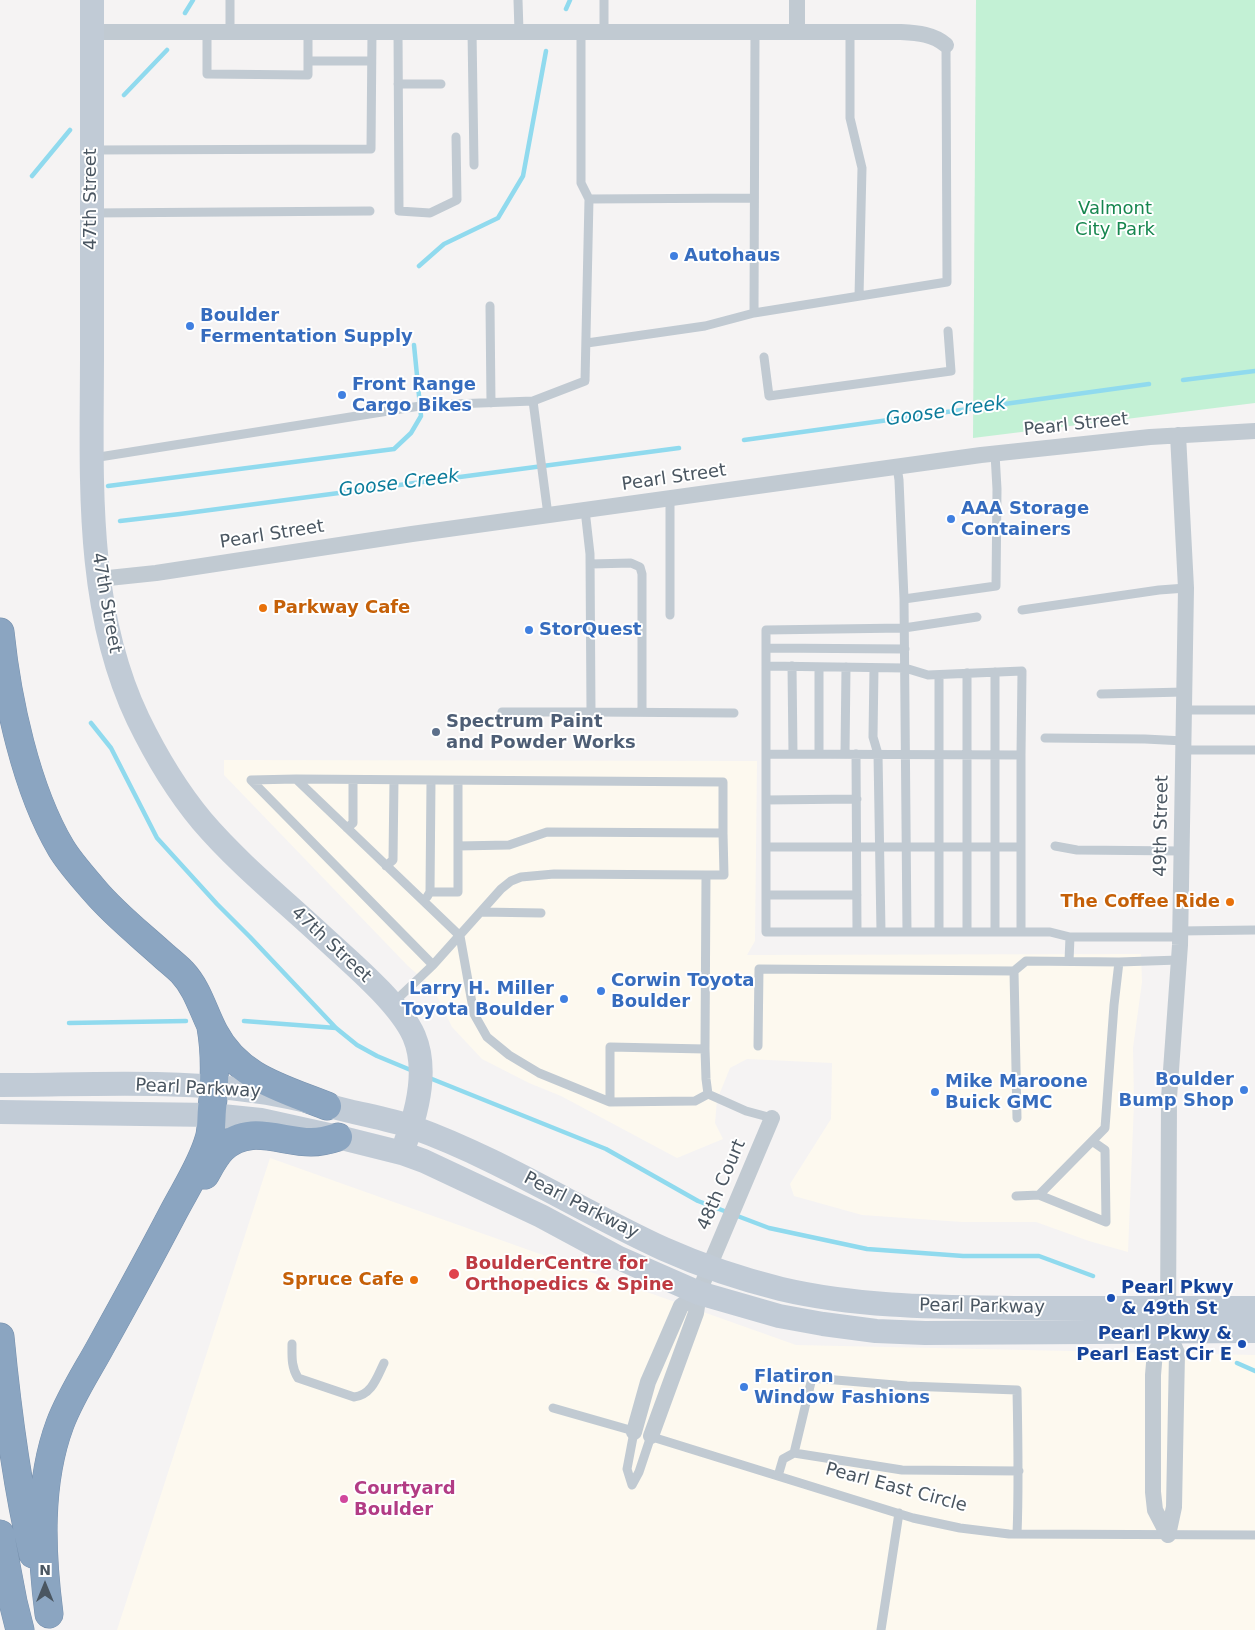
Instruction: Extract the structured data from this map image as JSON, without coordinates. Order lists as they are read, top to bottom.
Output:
{
  "streets": {
    "main road": ["47th Street", "Pearl Parkway"],
    "street": ["Pearl Street", "49th Street", "48th Court"],
    "lane": ["Pearl East Circle"]
  },
  "crossings": [
    ["47th Street", "Pearl Street"],
    ["47th Street", "Pearl Parkway"],
    ["Pearl Street", "49th Street"],
    ["49th Street", "Pearl Parkway"],
    ["Pearl Parkway", "48th Court"]
  ],
  "water": ["Goose Creek"],
  "parks": ["Valmont City Park"],
  "places": [
    "Autohaus",
    "Boulder Fermentation Supply",
    "Front Range Cargo Bikes",
    "AAA Storage Containers",
    "Parkway Cafe",
    "StorQuest",
    "Spectrum Paint and Powder Works",
    "The Coffee Ride",
    "Corwin Toyota Boulder",
    "Larry H. Miller Toyota Boulder",
    "Boulder Bump Shop",
    "Mike Maroone Buick GMC",
    "BoulderCentre for Orthopedics & Spine",
    "Spruce Cafe",
    "Pearl Pkwy & 49th St",
    "Pearl Pkwy & Pearl East Cir E",
    "Flatiron Window Fashions",
    "Courtyard Boulder"
  ],
  "north": "top"
}
